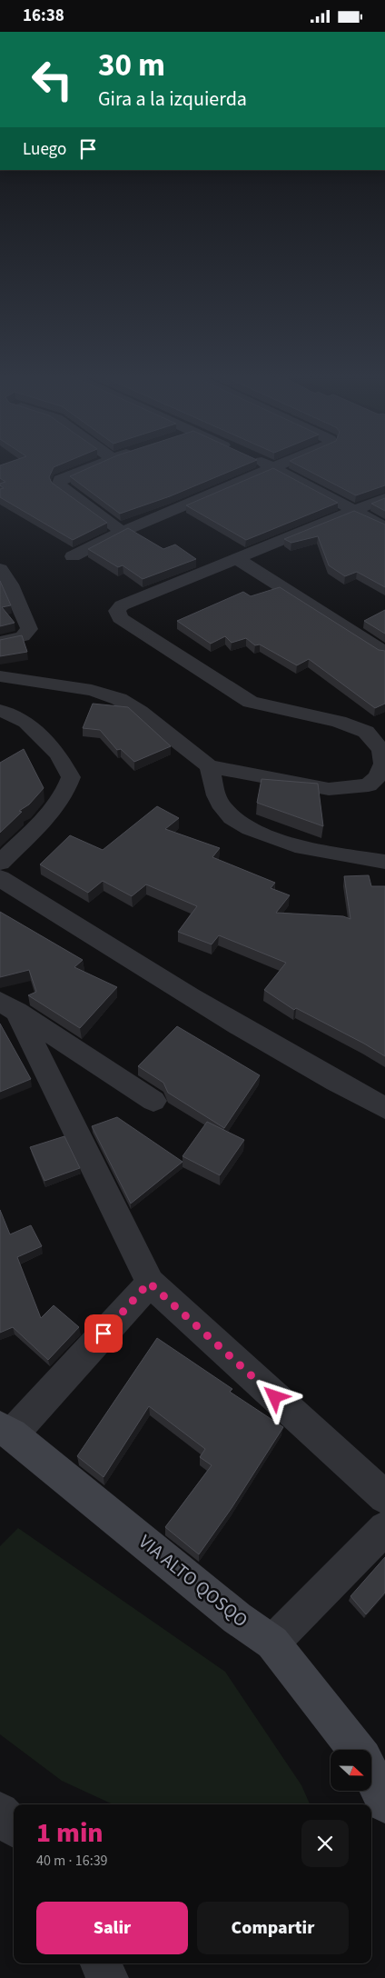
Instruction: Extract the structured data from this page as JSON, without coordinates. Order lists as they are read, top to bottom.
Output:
{
  "streets": {
    "street": ["VIA ALTO QOSQO"]
  },
  "north": "right",
  "page": {
    "status": "16:38",
    "turn": ["30 m", "Gira a la izquierda"],
    "then": "Luego",
    "heading": ["1 min", "40 m · 16:39"],
    "buttons": ["Salir", "Compartir"]
  }
}
